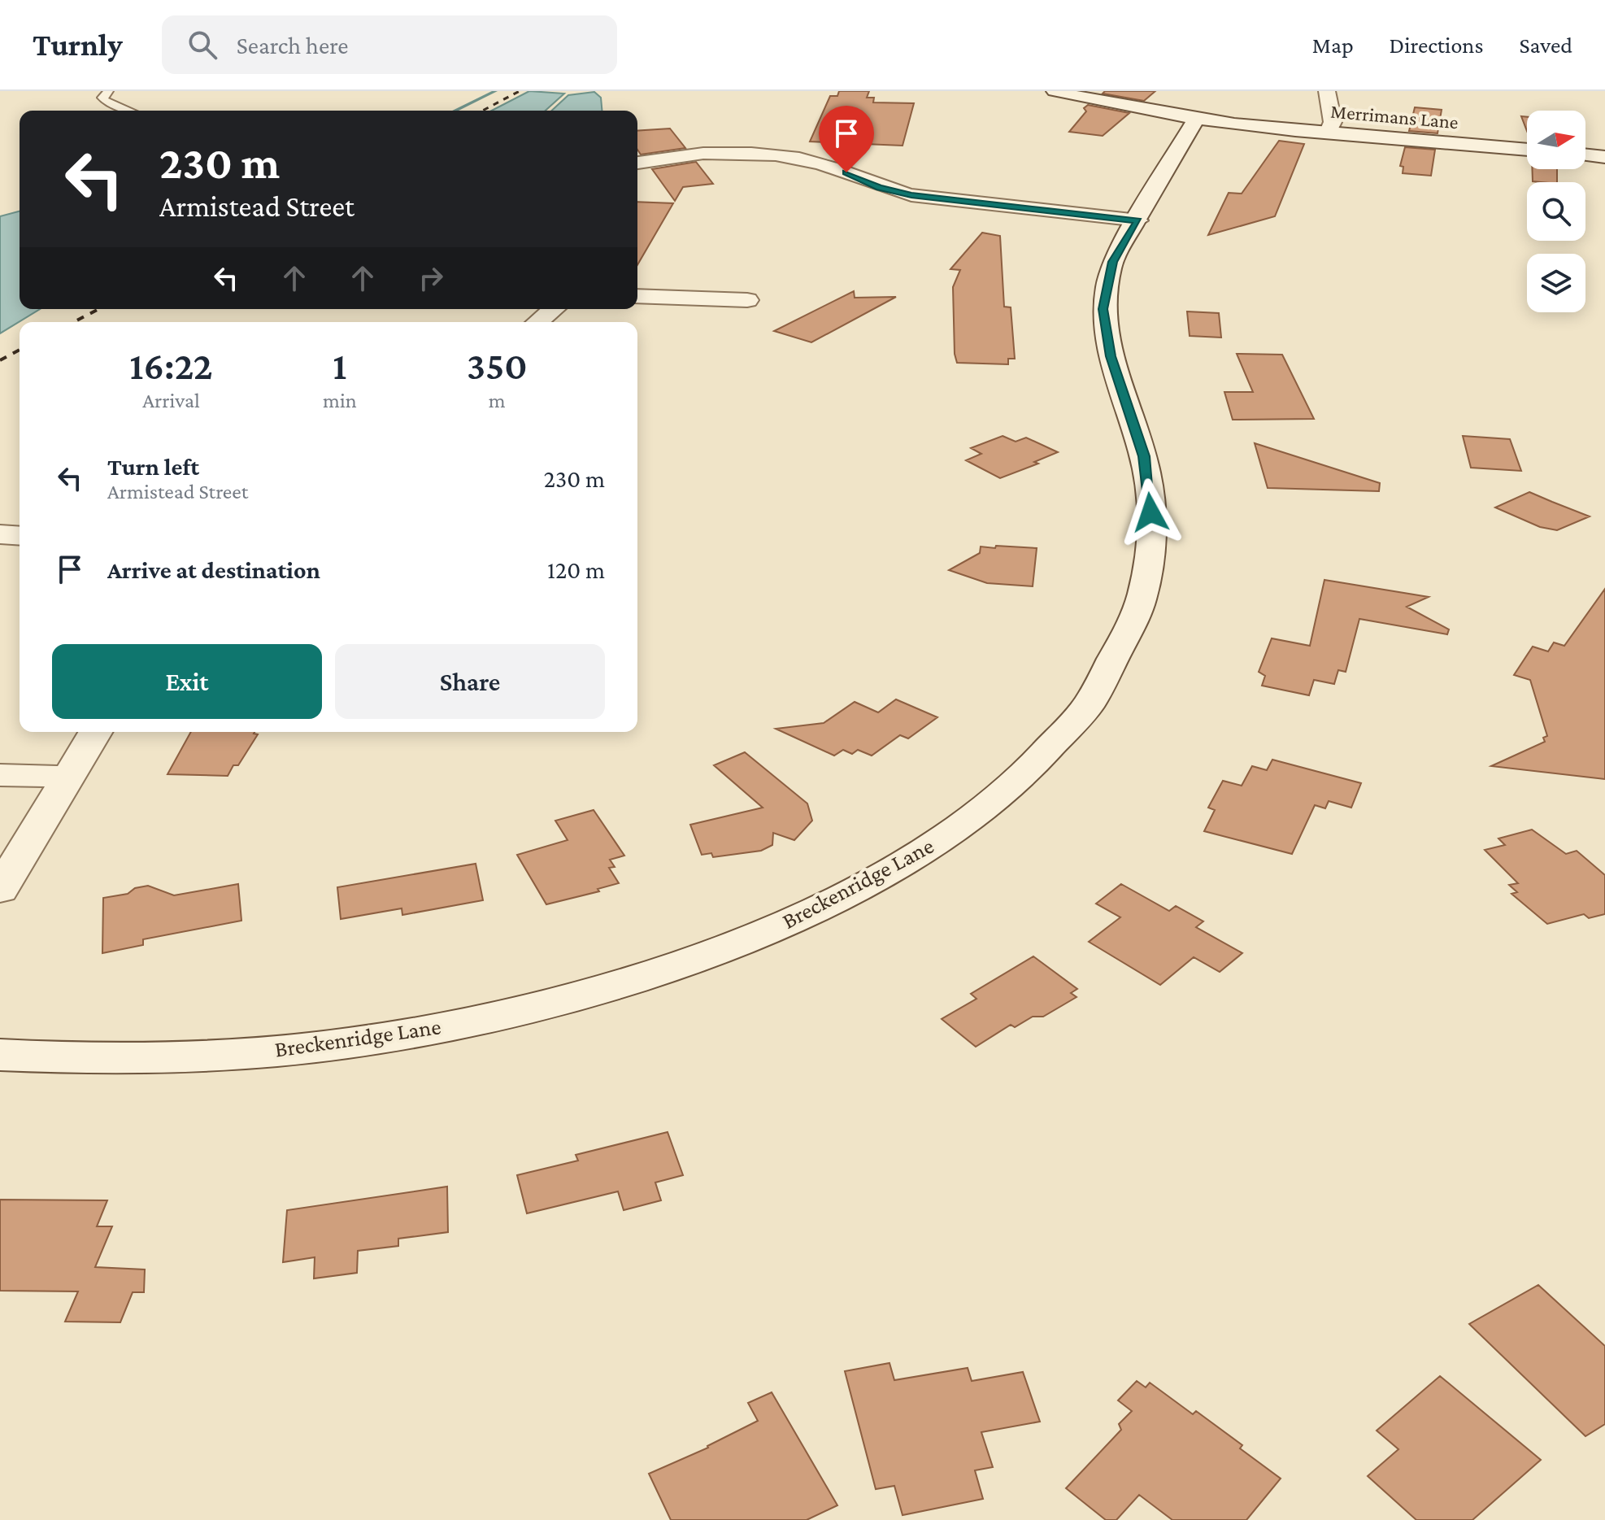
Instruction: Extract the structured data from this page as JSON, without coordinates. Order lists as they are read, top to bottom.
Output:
{
  "streets": {
    "street": ["Merrimans Lane", "Breckenridge Lane"]
  },
  "crossings": [
    ["Merrimans Lane", "Breckenridge Lane"]
  ],
  "north": "right",
  "page": {
    "header": "Turnly",
    "search": "Search here",
    "nav": ["Map", "Directions", "Saved"],
    "turn": ["230 m", "Armistead Street"],
    "eta": [
      "16:22",
      "Arrival",
      "1",
      "min",
      "350",
      "m"
    ],
    "list": [
      {
        "name": "Turn left",
        "note": "Armistead Street",
        "value": "230 m"
      },
      {
        "name": "Arrive at destination",
        "value": "120 m"
      }
    ],
    "buttons": ["Exit", "Share"]
  }
}
